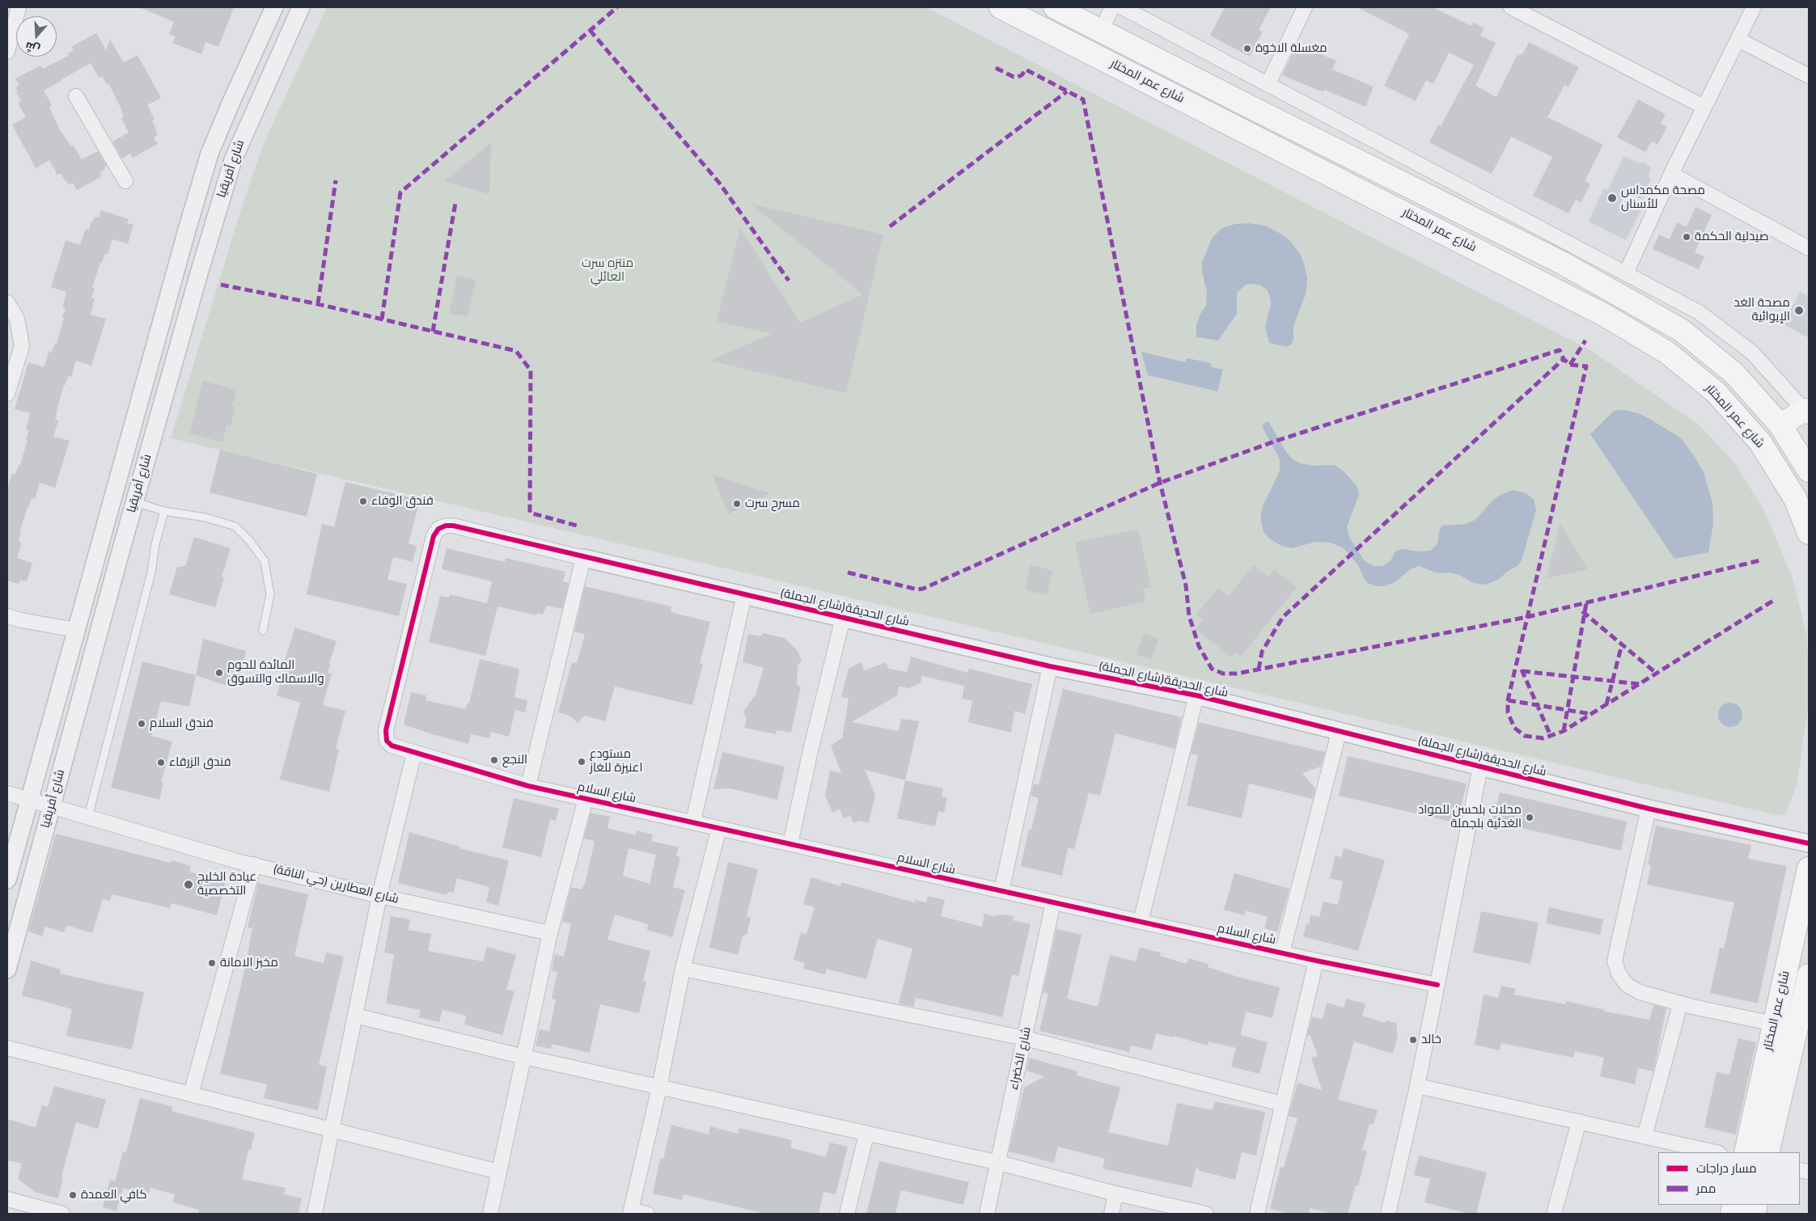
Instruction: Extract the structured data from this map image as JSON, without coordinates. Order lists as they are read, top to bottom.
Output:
{
  "streets": {
    "main road": ["شارع عمر المختار"],
    "street": [
      "شارع أفريقيا",
      "شارع الحديقة(شارع الجملة)",
      "شارع السلام",
      "شارع العطارين (حي الناقة)",
      "شارع الخضراء"
    ]
  },
  "crossings": [
    ["شارع أفريقيا", "شارع العطارين (حي الناقة)"],
    ["شارع الحديقة(شارع الجملة)", "شارع السلام"],
    ["شارع السلام", "شارع الخضراء"]
  ],
  "parks": ["منتزه سرت العائلي"],
  "places": [
    "مغسلة الاخوة",
    "مصحة مكمداس للأسنان",
    "صيدلية الحكمة",
    "مصحة الغد الإيوائية",
    "فندق الوفاء",
    "مسرح سرت",
    "المائدة للحوم والاسماك والتسوق",
    "فندق السلام",
    "النجع",
    "مستودع اعنيزة للغاز",
    "فندق الزرقاء",
    "محلات بلحسن للمواد الغدئية بلجملة",
    "عيادة الخليج التخصصية",
    "مخبز الامانة",
    "خالد",
    "كافي العمدة"
  ],
  "legend": ["مسار دراجات", "ممر"],
  "north": "bottom"
}
